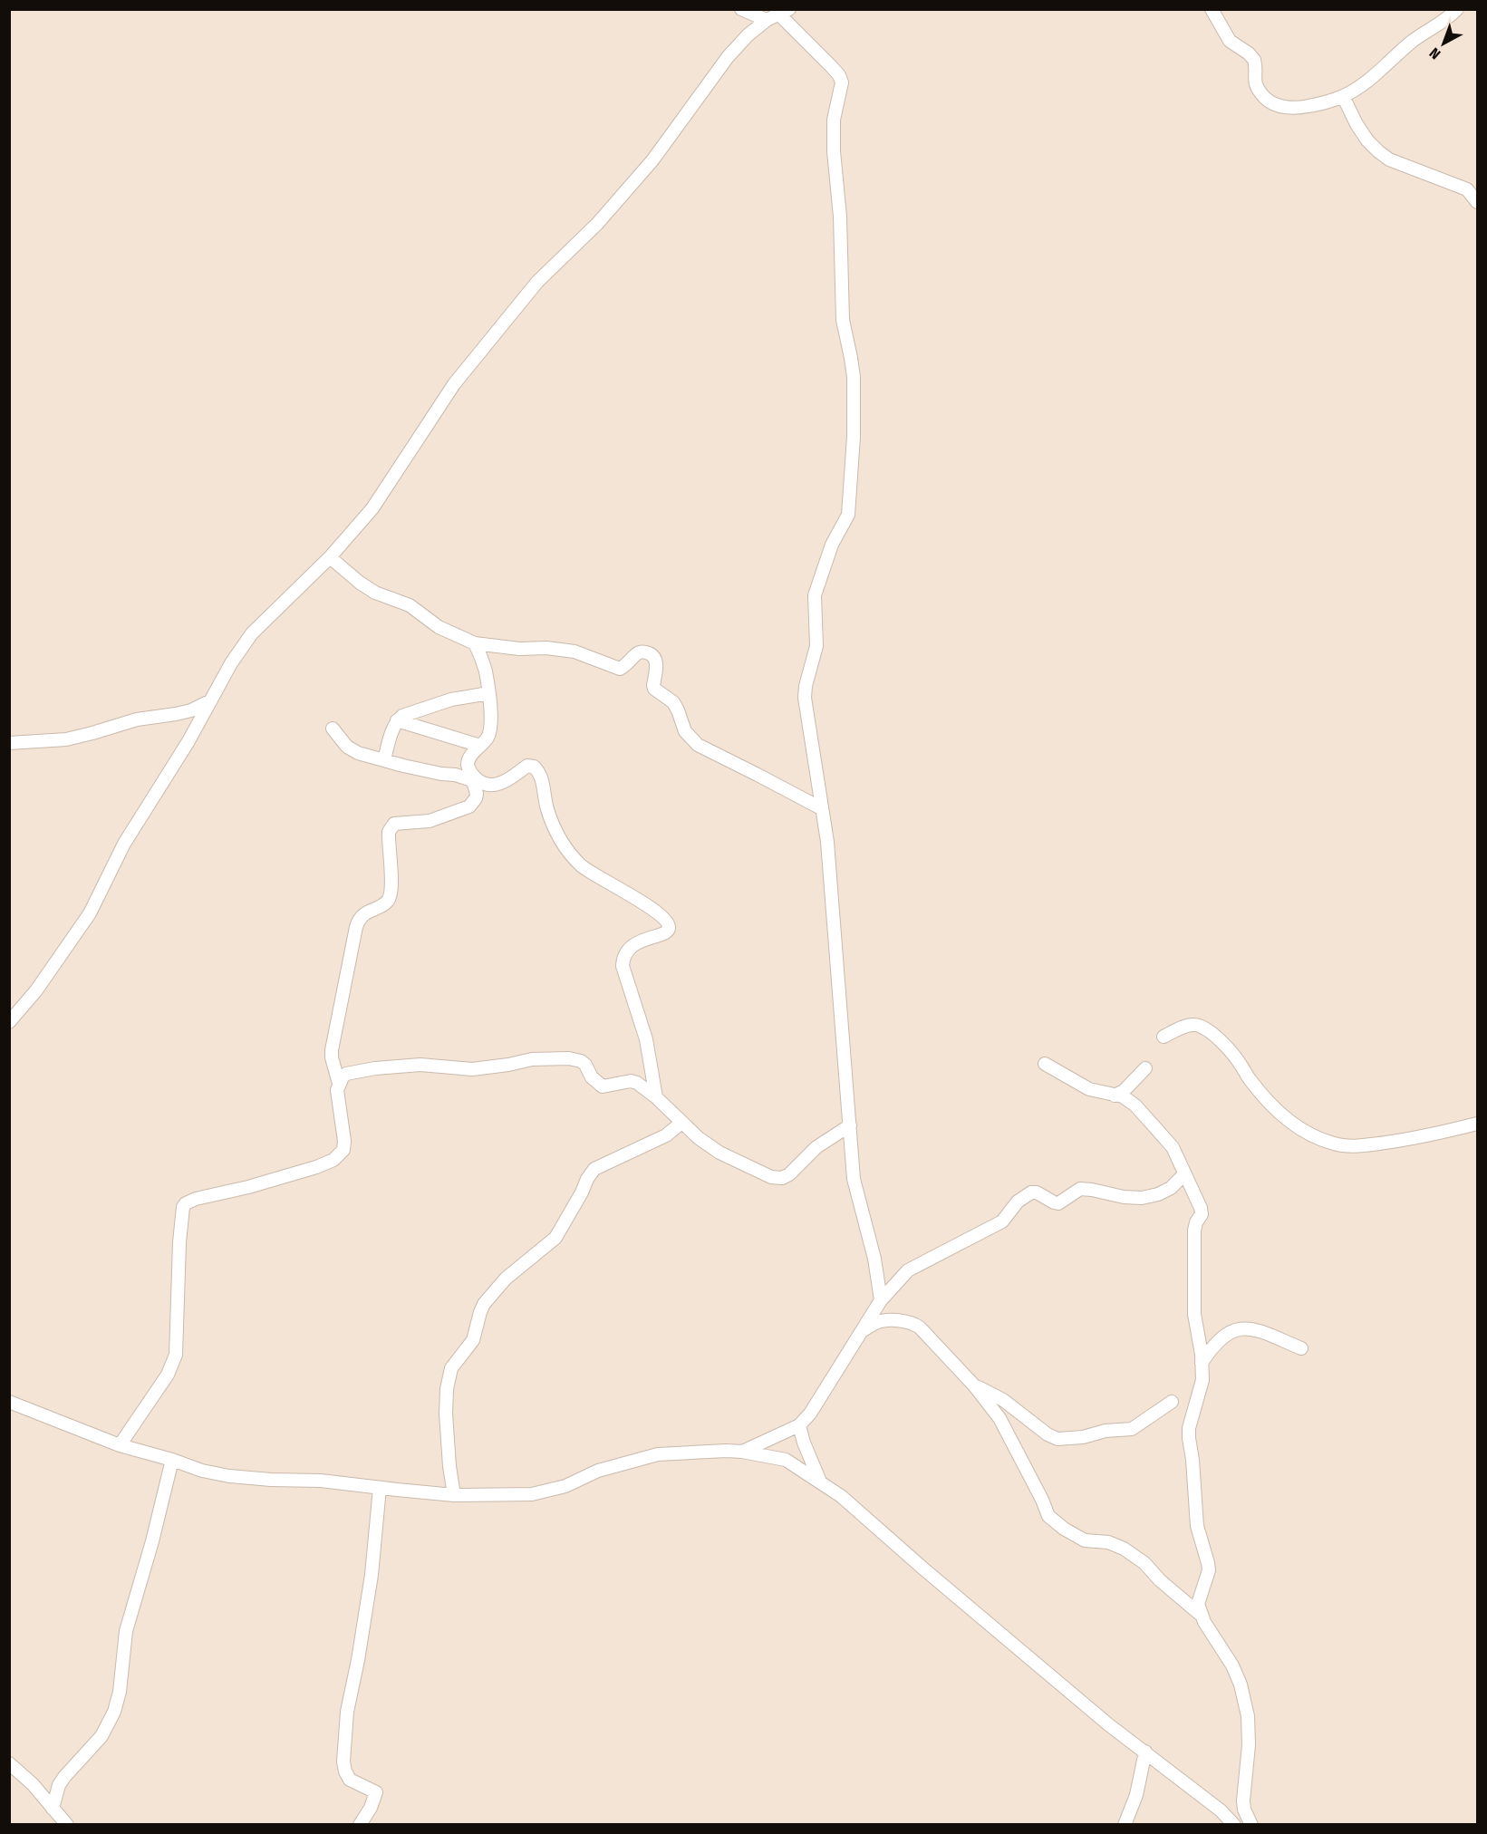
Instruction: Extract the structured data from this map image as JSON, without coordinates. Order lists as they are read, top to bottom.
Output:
{
  "north": "bottom left"
}
